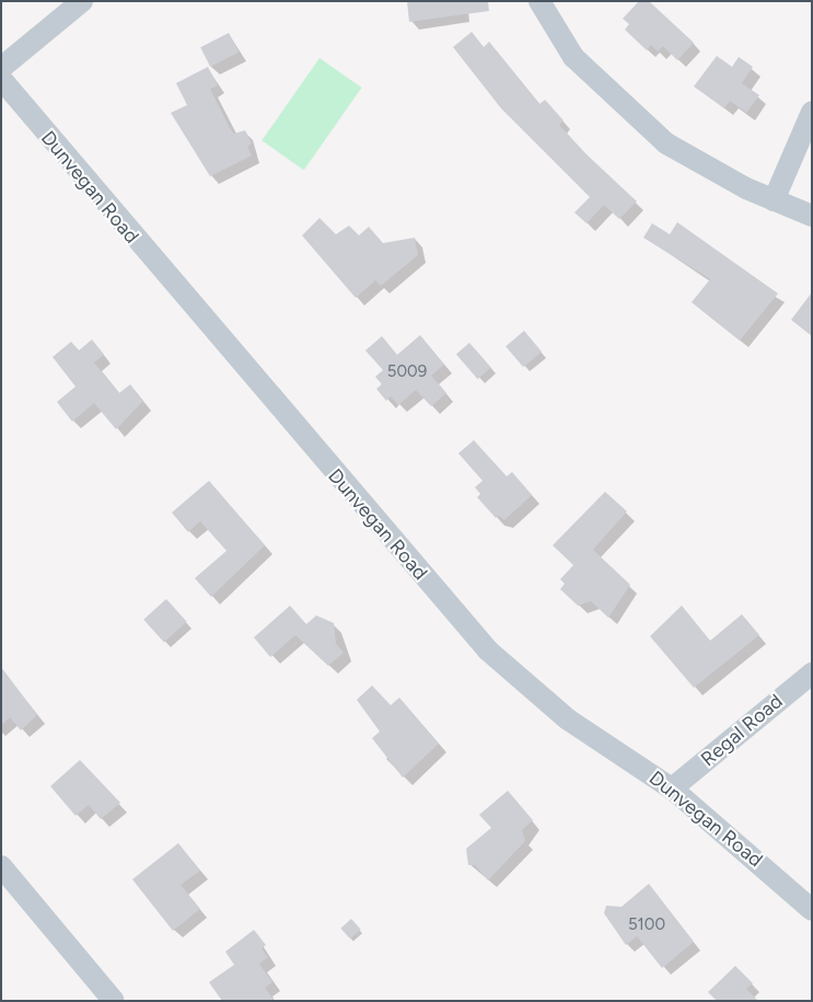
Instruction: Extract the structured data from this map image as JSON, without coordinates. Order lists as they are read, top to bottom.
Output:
{
  "streets": {
    "street": ["Dunvegan Road", "Regal Road"]
  },
  "crossings": [
    ["Dunvegan Road", "Regal Road"]
  ],
  "house_numbers": ["5009", "5100"]
}
